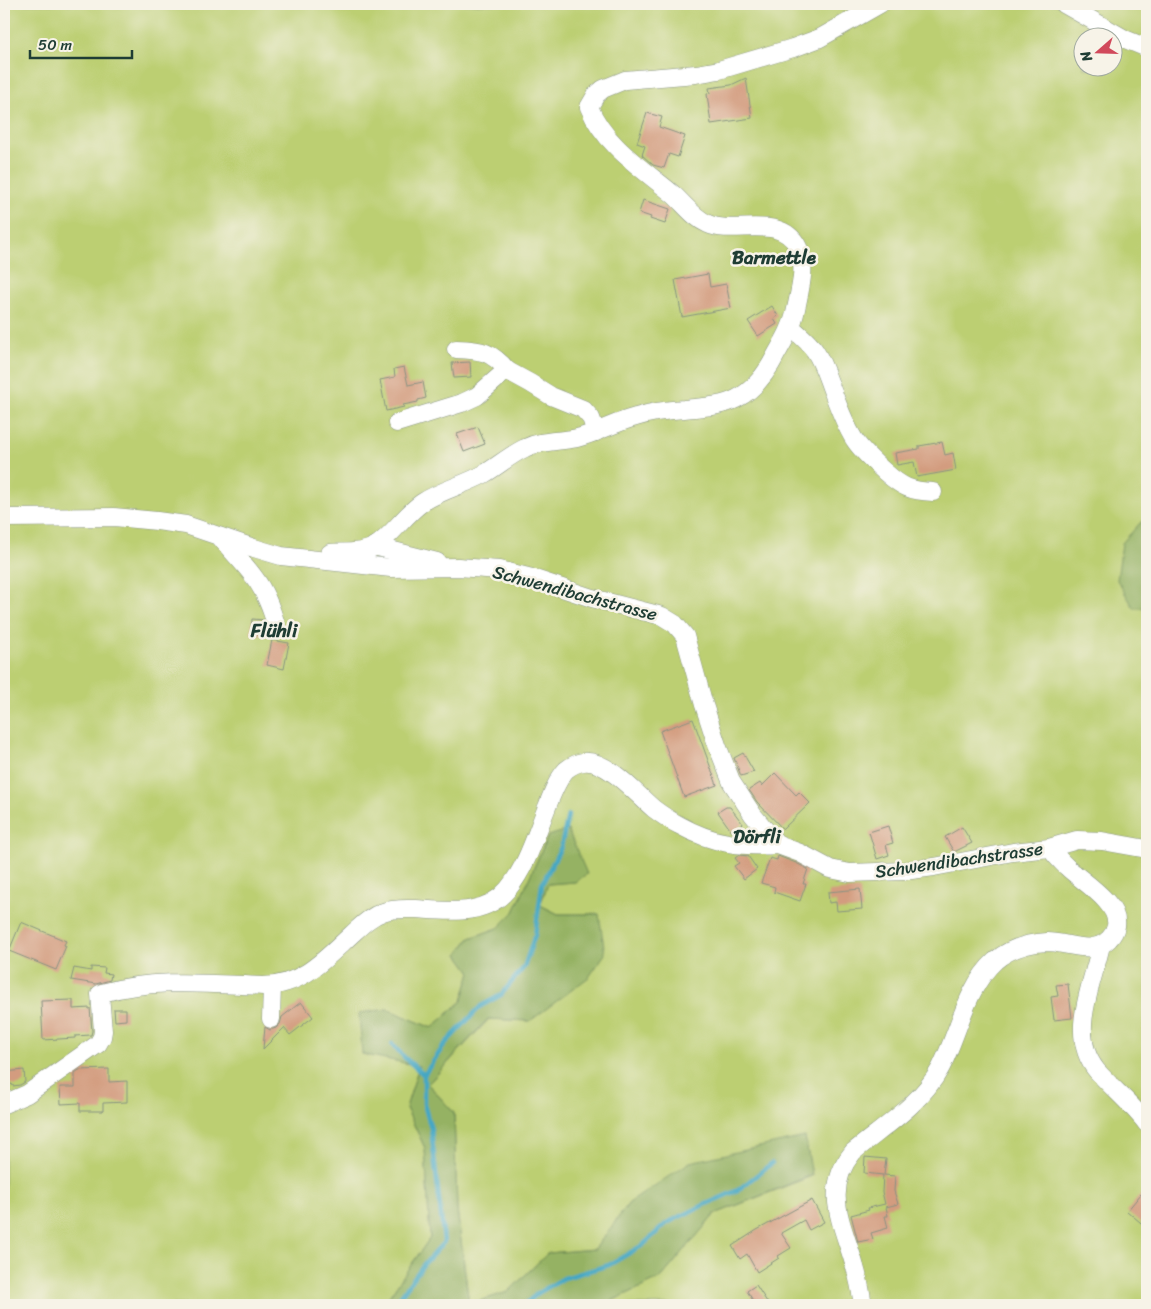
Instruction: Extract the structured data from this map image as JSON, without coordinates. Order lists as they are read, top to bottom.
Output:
{
  "streets": {
    "street": ["Schwendibachstrasse"]
  },
  "districts": ["Barmettle", "Flühli", "Dörfli"],
  "scale_bar": "50 m",
  "north": "left"
}
